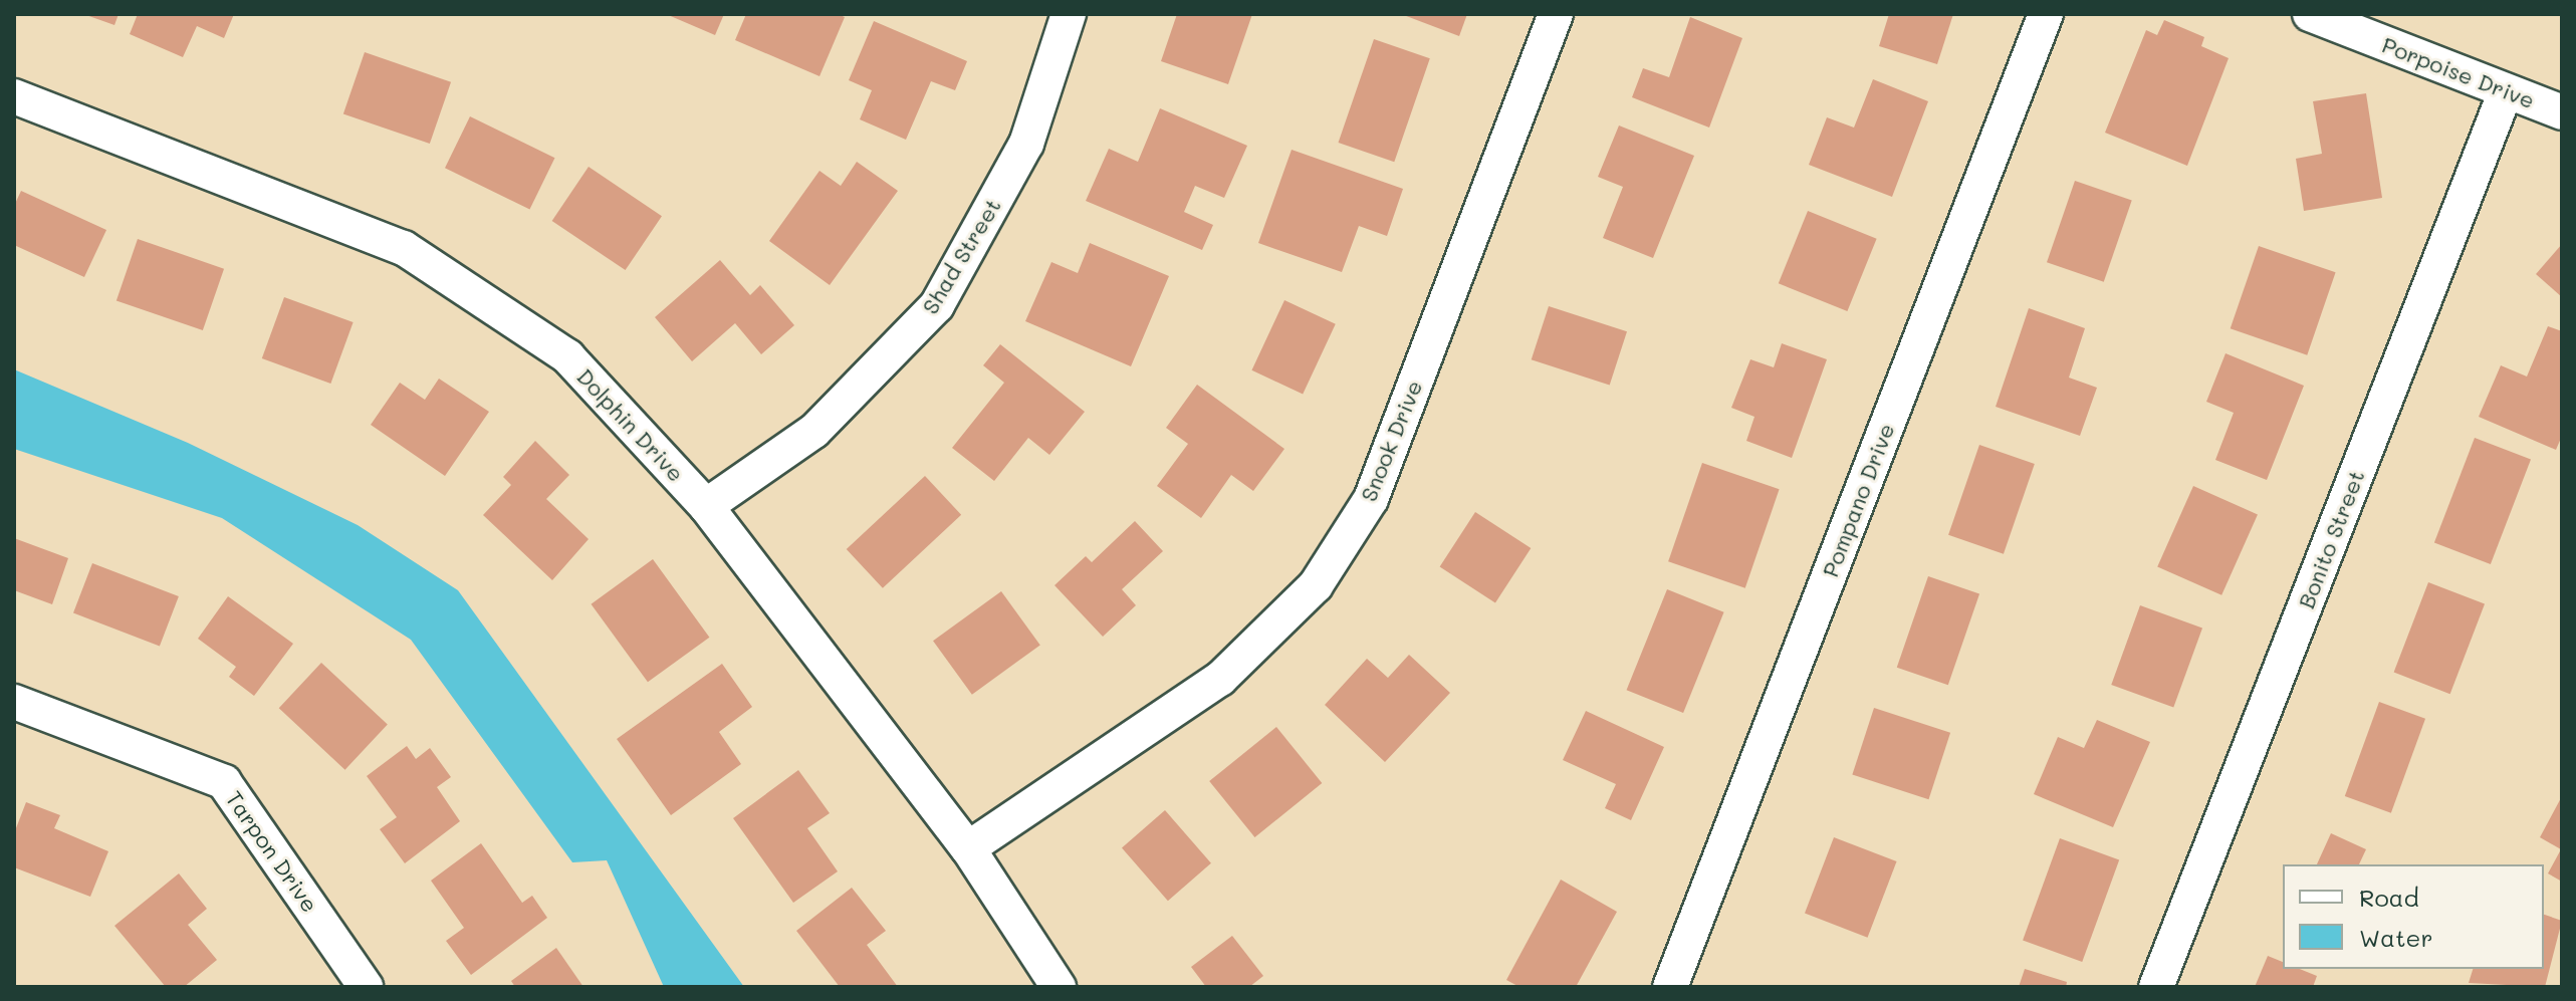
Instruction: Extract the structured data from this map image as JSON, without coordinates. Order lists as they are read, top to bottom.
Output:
{
  "streets": {
    "street": [
      "Porpoise Drive",
      "Shad Street",
      "Dolphin Drive",
      "Snook Drive",
      "Pompano Drive",
      "Bonito Street",
      "Tarpon Drive"
    ]
  },
  "crossings": [
    ["Porpoise Drive", "Bonito Street"],
    ["Shad Street", "Dolphin Drive"],
    ["Dolphin Drive", "Snook Drive"]
  ],
  "legend": ["Road", "Water"]
}
